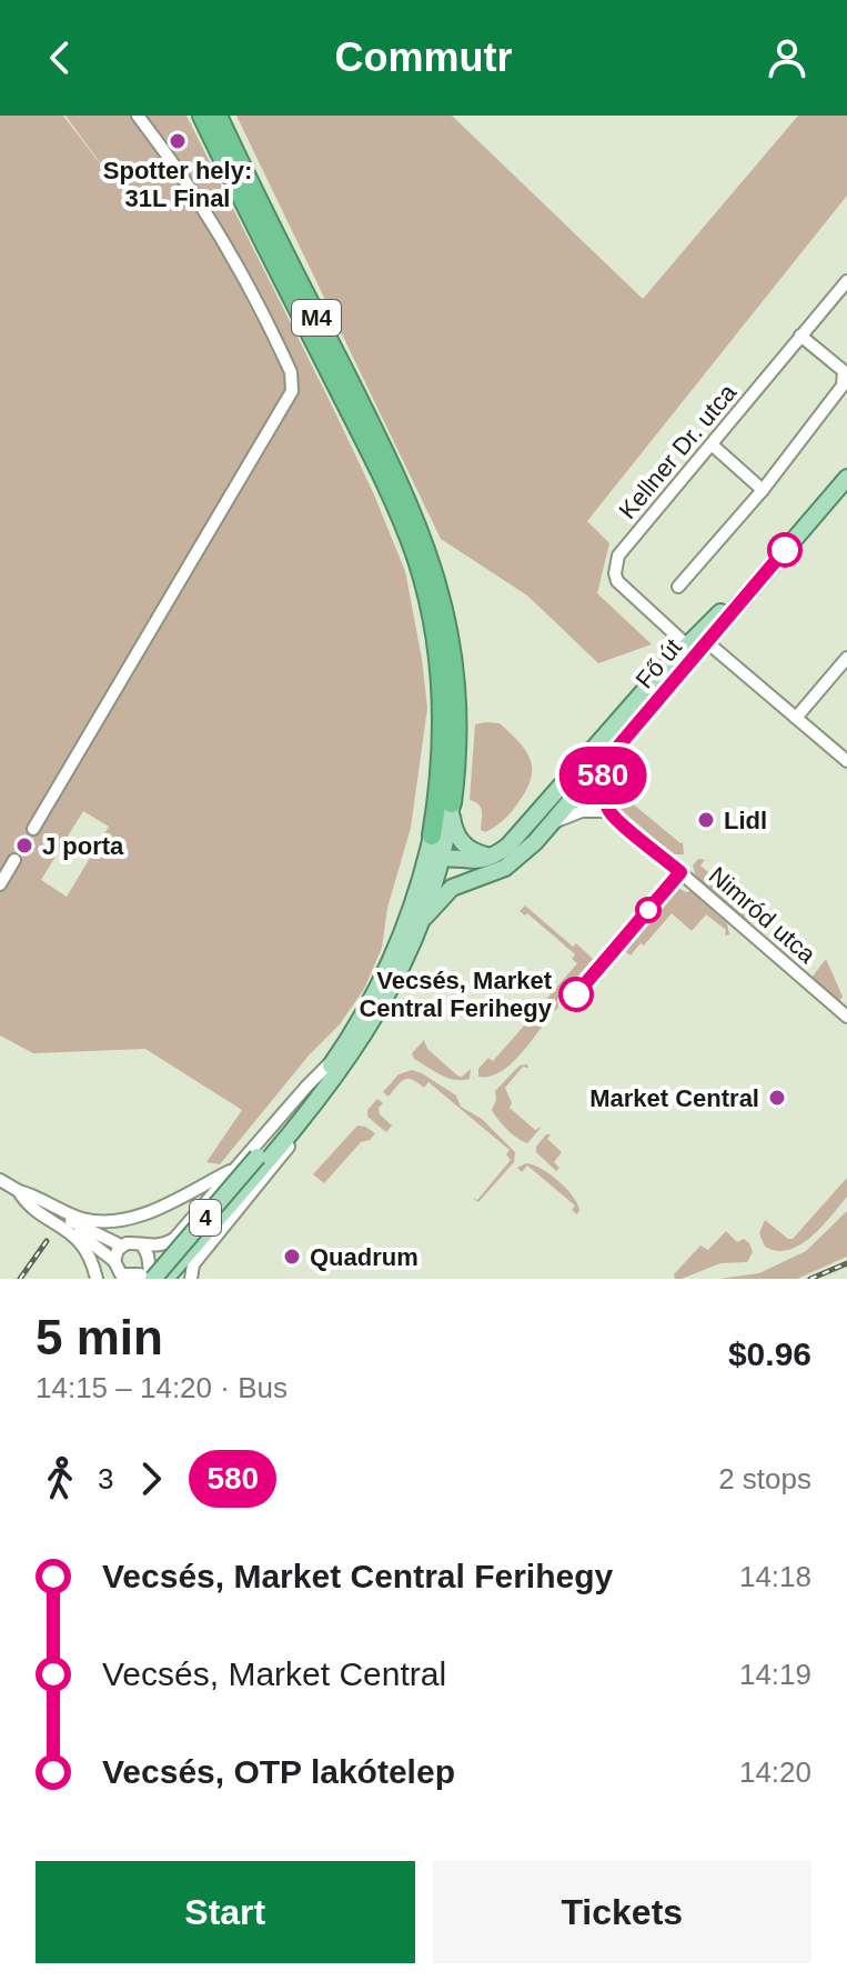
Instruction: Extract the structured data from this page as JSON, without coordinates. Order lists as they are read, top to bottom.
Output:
{
  "streets": {
    "highway": ["M4"],
    "main road": ["Fő út", "4"],
    "street": ["Kellner Dr. utca", "Nimród utca"]
  },
  "crossings": [
    ["Kellner Dr. utca", "4"],
    ["Fő út", "Nimród utca"],
    ["Fő út", "4"],
    ["Nimród utca", "4"]
  ],
  "places": [
    "Spotter hely: 31L Final",
    "Lidl",
    "J porta",
    "Vecsés, Market Central Ferihegy",
    "Market Central",
    "Quadrum"
  ],
  "lines": ["bus line 580"],
  "page": {
    "header": "Commutr",
    "on_map": "580",
    "heading": ["5 min", "14:15 – 14:20 · Bus", "$0.96"],
    "legs": ["3", "580", "2 stops"],
    "list": [
      {
        "name": "Vecsés, Market Central Ferihegy",
        "value": "14:18"
      },
      {
        "name": "Vecsés, Market Central",
        "value": "14:19"
      },
      {
        "name": "Vecsés, OTP lakótelep",
        "value": "14:20"
      }
    ],
    "buttons": ["Start", "Tickets"]
  }
}
